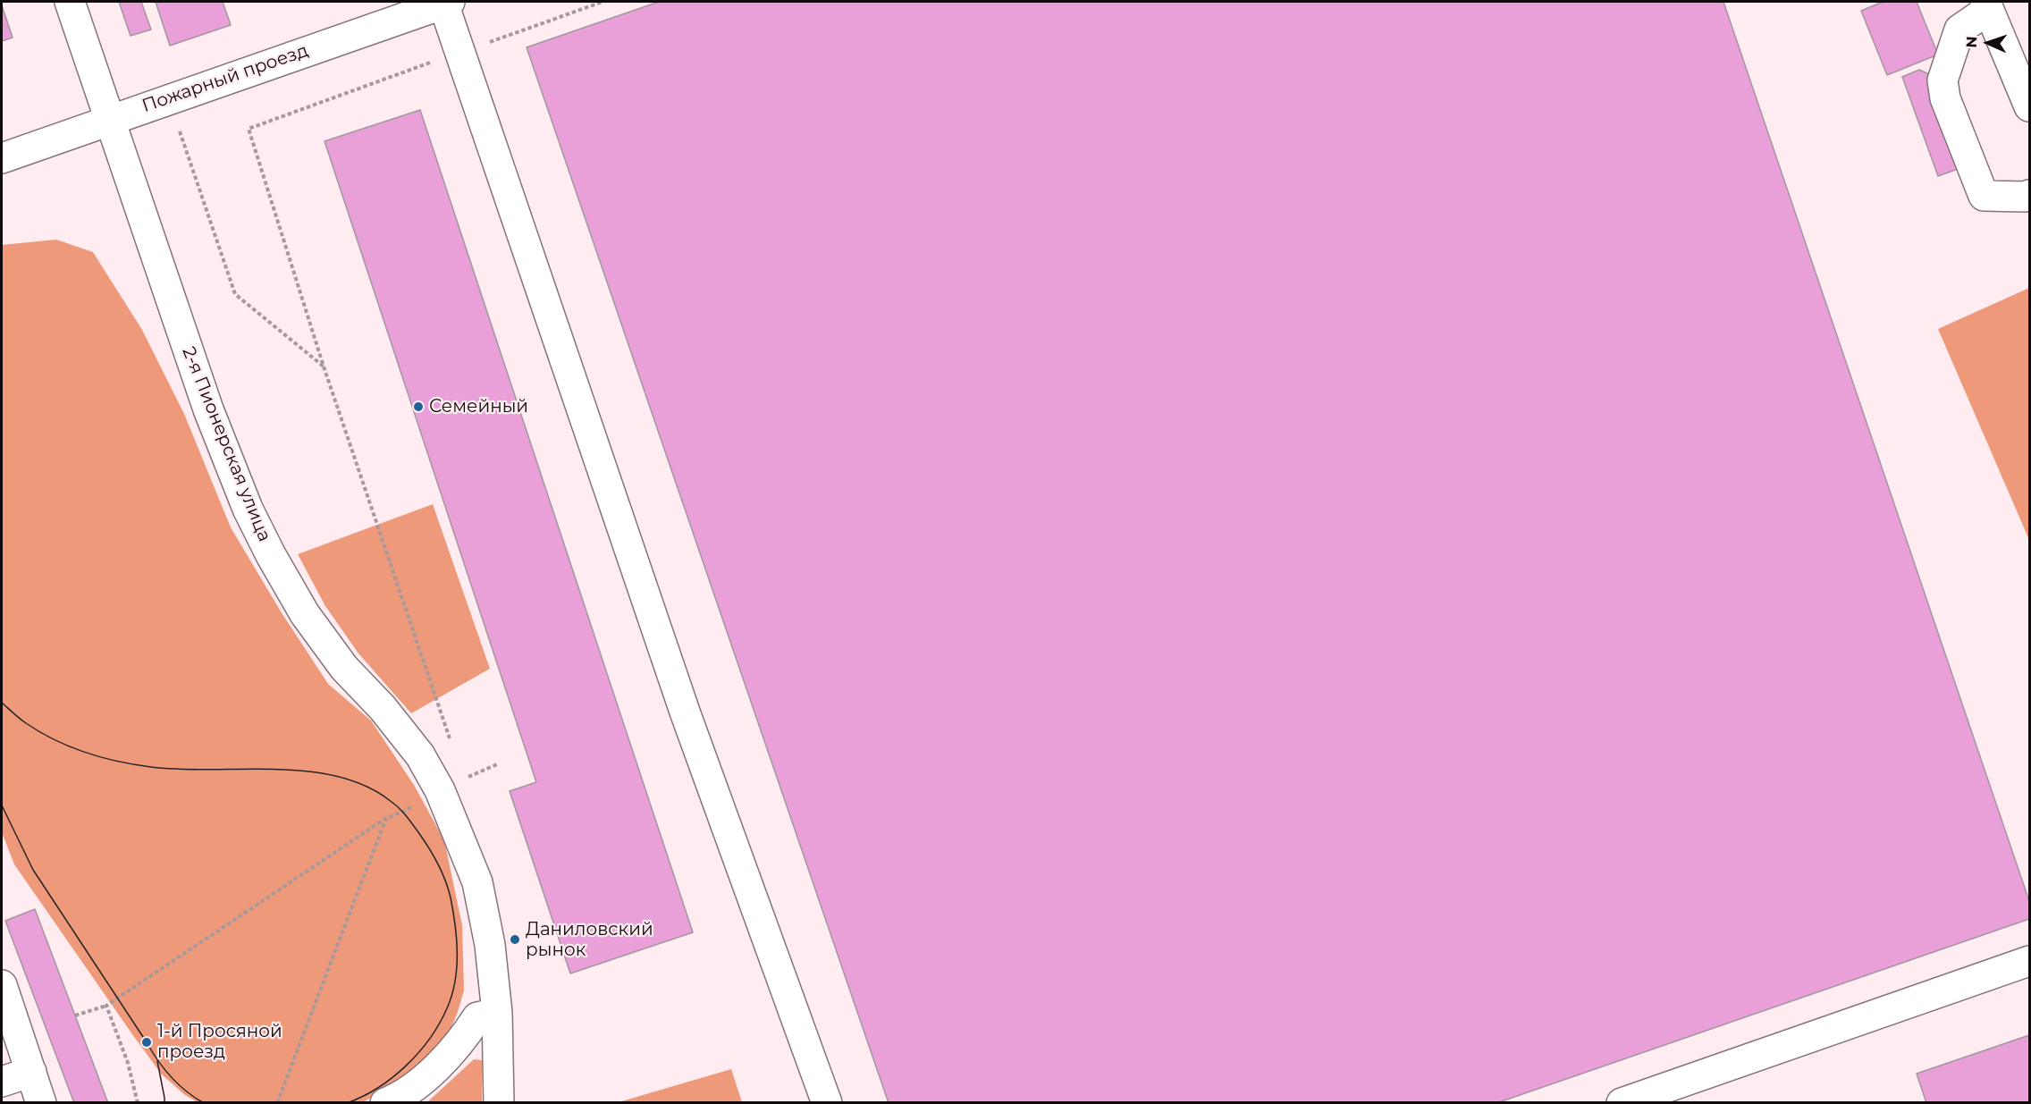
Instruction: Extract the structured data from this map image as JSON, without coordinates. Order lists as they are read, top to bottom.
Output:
{
  "streets": {
    "street": ["Пожарный проезд", "2-я Пионерская улица"]
  },
  "crossings": [
    ["Пожарный проезд", "2-я Пионерская улица"]
  ],
  "places": ["Семейный", "Даниловский рынок", "1-й Просяной проезд"],
  "north": "left"
}
